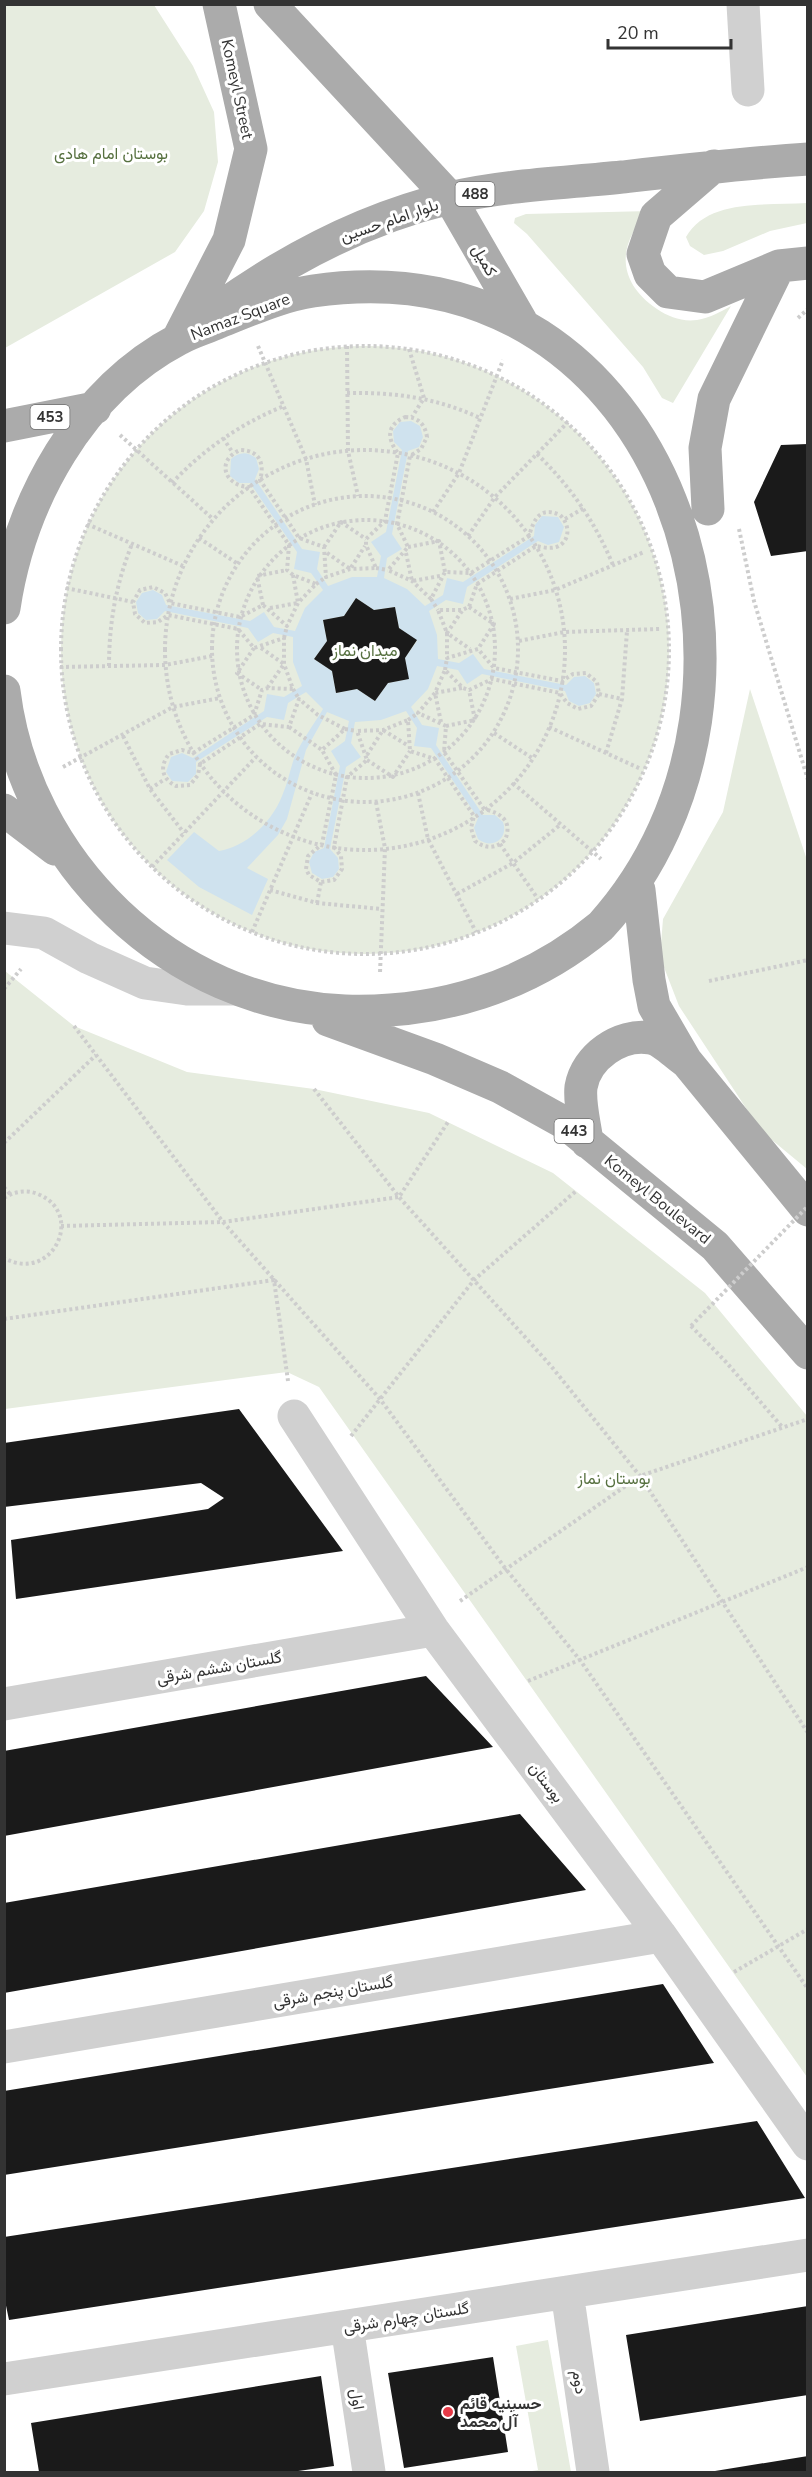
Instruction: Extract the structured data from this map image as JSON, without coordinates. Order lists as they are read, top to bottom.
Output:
{
  "streets": {
    "main road": [
      "Komeyl Street",
      "488",
      "بلوار امام حسین",
      "کمیل",
      "Namaz Square",
      "453",
      "443",
      "Komeyl Boulevard"
    ],
    "street": [
      "گلستان ششم شرقی",
      "بوستان",
      "گلستان پنجم شرقی",
      "گلستان چهارم شرقی",
      "دوم",
      "اول"
    ]
  },
  "crossings": [
    ["Komeyl Street", "بلوار امام حسین"],
    ["Komeyl Street", "Namaz Square"],
    ["بلوار امام حسین", "کمیل"],
    ["بلوار امام حسین", "Namaz Square"],
    ["کمیل", "Namaz Square"],
    ["Namaz Square", "453"],
    ["گلستان ششم شرقی", "بوستان"],
    ["بوستان", "گلستان پنجم شرقی"],
    ["گلستان چهارم شرقی", "دوم"],
    ["گلستان چهارم شرقی", "اول"]
  ],
  "parks": ["بوستان امام هادی", "میدان نماز", "بوستان نماز"],
  "places": ["حسینیه قائم آل محمد"],
  "scale_bar": "20 m"
}
